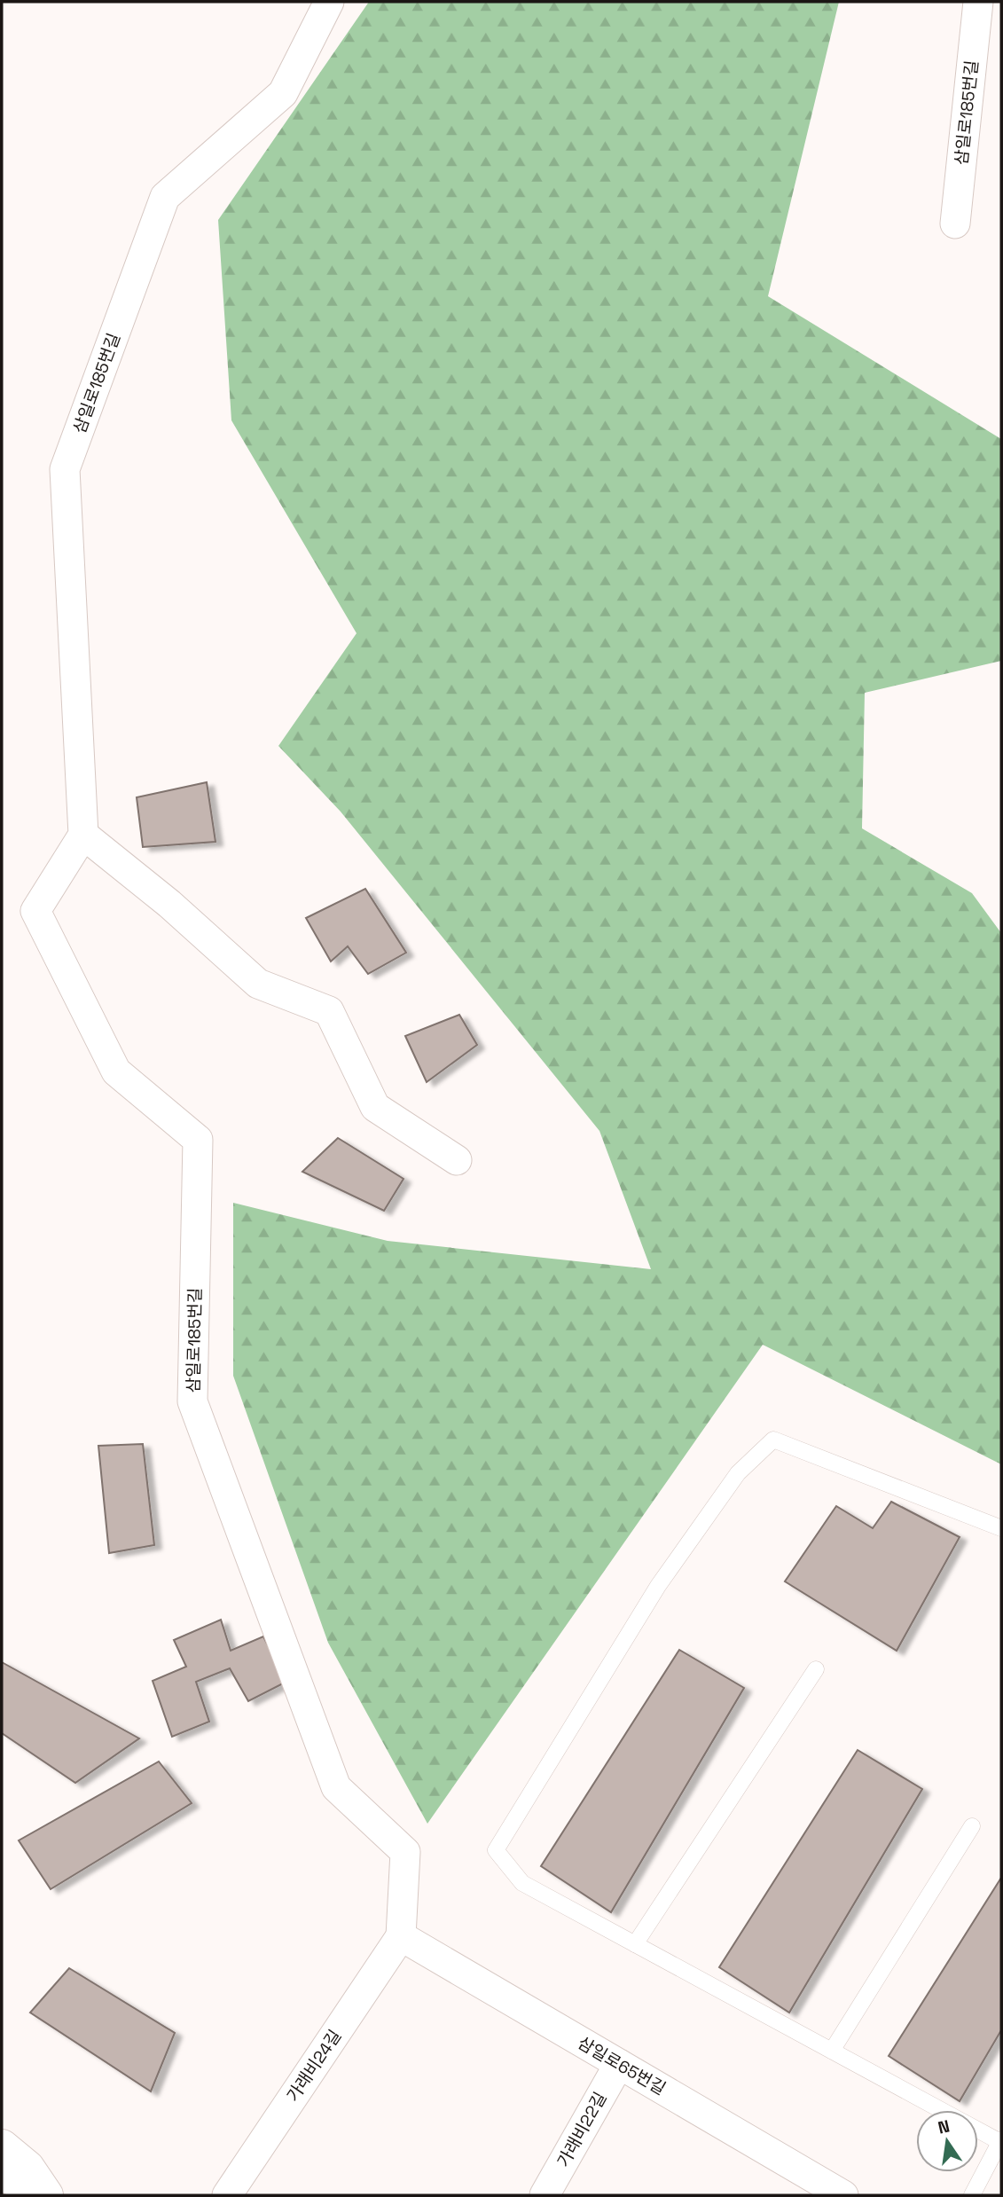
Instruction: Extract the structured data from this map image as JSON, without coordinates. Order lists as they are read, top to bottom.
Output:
{
  "streets": {
    "street": [
      "삼일로185번길",
      "가래비24길",
      "삼일로65번길",
      "가래비22길"
    ]
  },
  "crossings": [
    ["삼일로185번길", "가래비24길"],
    ["삼일로185번길", "삼일로65번길"],
    ["가래비24길", "삼일로65번길"],
    ["삼일로65번길", "가래비22길"]
  ],
  "north": "top"
}
